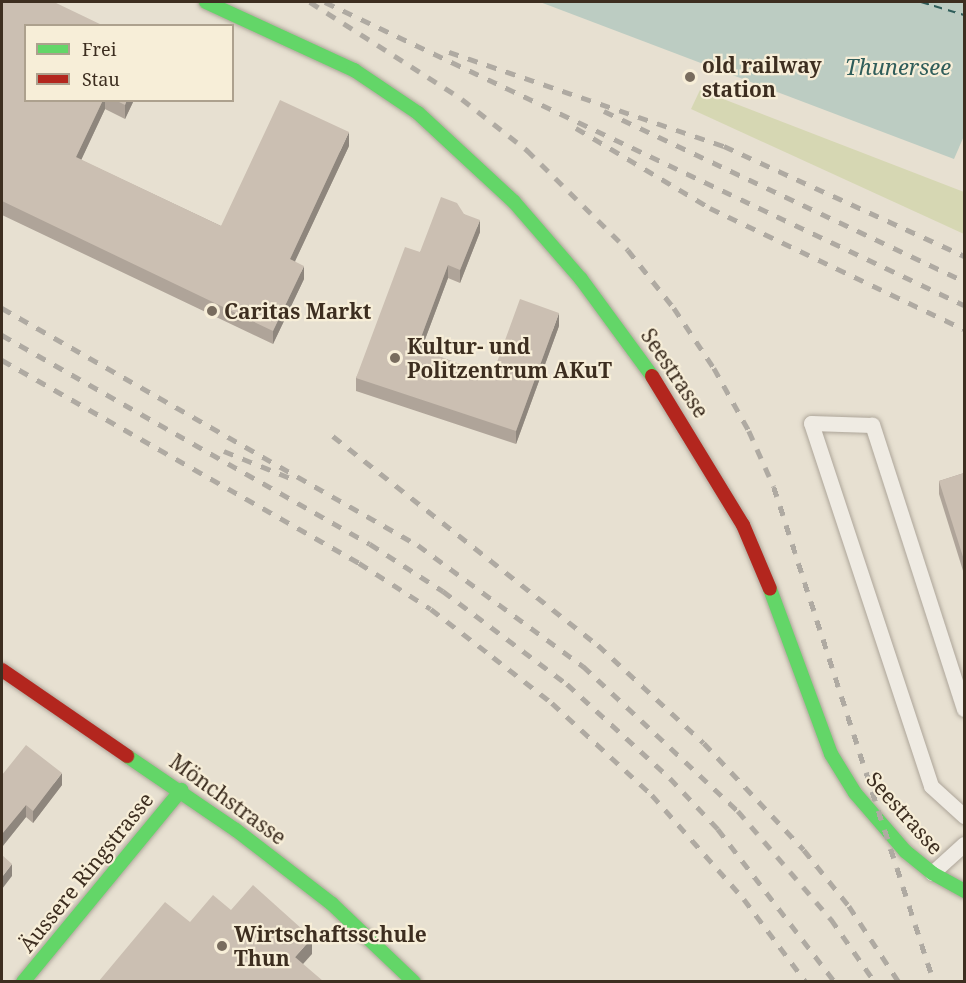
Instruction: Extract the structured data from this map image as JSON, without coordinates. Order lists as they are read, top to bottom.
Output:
{
  "streets": {
    "street": ["Seestrasse", "Mönchstrasse", "Äussere Ringstrasse"]
  },
  "crossings": [
    ["Mönchstrasse", "Äussere Ringstrasse"]
  ],
  "water": ["Thunersee"],
  "places": [
    "old railway station",
    "Caritas Markt",
    "Kultur- und Politzentrum AKuT",
    "Wirtschaftsschule Thun"
  ],
  "legend": ["Frei", "Stau"]
}
